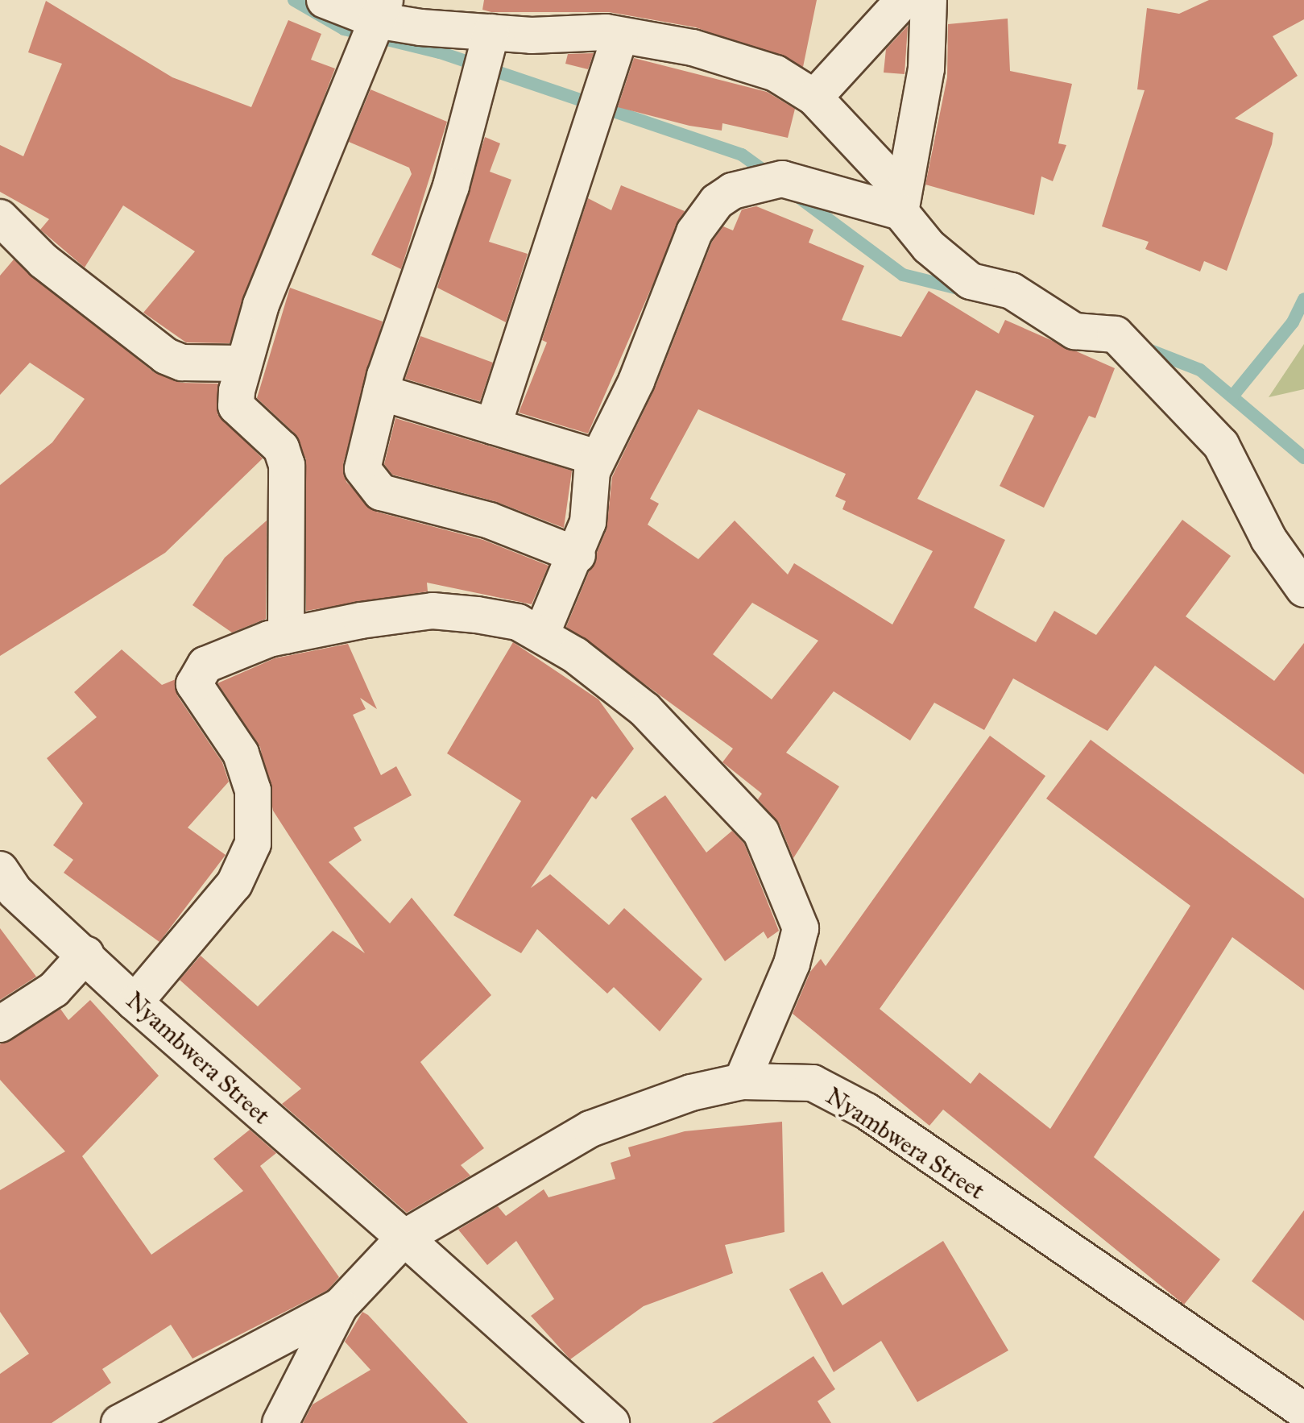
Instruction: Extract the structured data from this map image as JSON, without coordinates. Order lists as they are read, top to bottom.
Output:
{
  "streets": {
    "street": ["Nyambwera Street"]
  }
}
